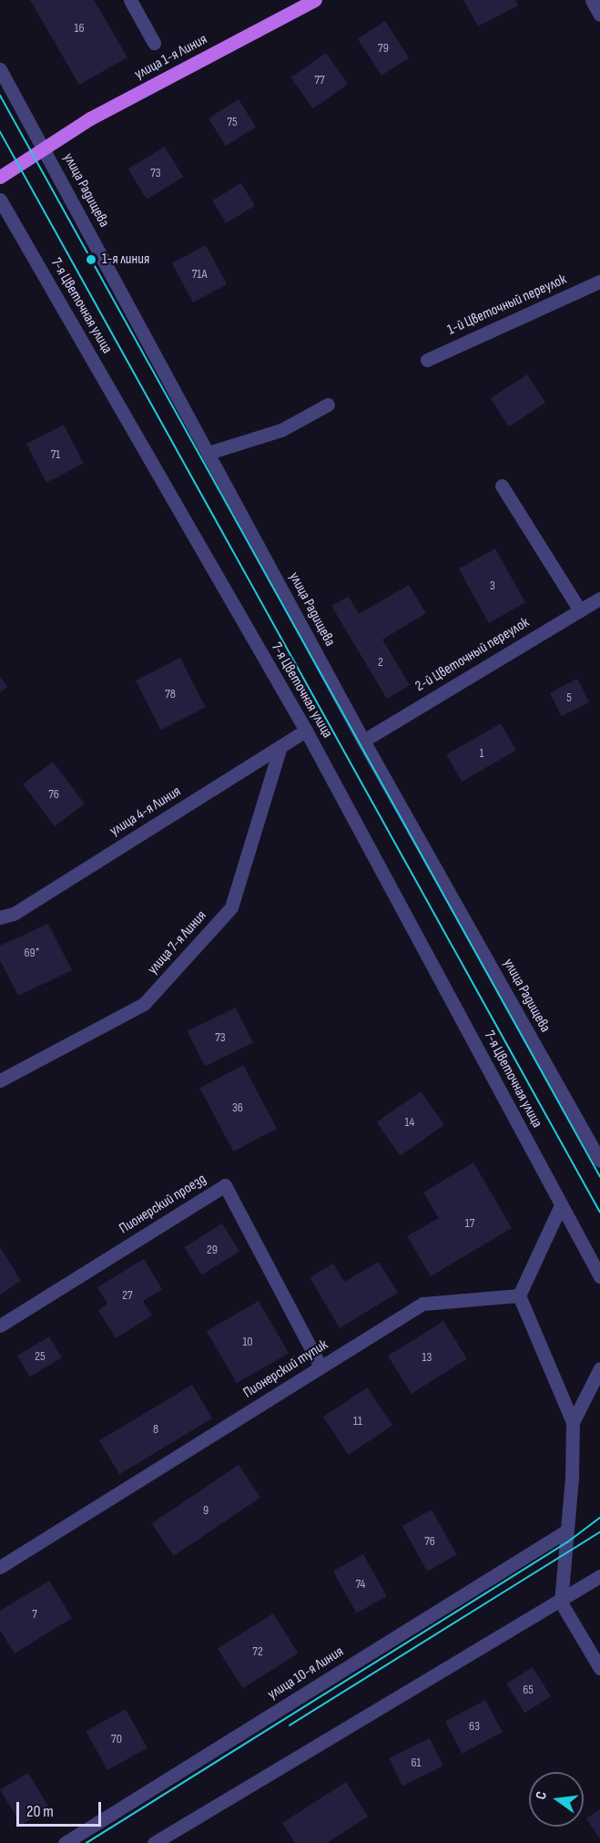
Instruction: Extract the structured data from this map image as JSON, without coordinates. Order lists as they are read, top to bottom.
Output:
{
  "streets": {
    "main road": ["улица 1-я Линия"],
    "street": [
      "улица Радищева",
      "1-й Цветочный переулок",
      "7-я Цветочная улица",
      "2-й Цветочный переулок",
      "улица 4-я Линия",
      "улица 7-я Линия",
      "Пионерский проезд",
      "Пионерский тупик",
      "улица 10-я Линия"
    ]
  },
  "crossings": [
    ["улица 1-я Линия", "улица Радищева"],
    ["улица Радищева", "2-й Цветочный переулок"],
    ["7-я Цветочная улица", "улица 4-я Линия"],
    ["улица 4-я Линия", "улица 7-я Линия"],
    ["Пионерский проезд", "Пионерский тупик"]
  ],
  "places": ["1-я линия"],
  "house_numbers": [
    "16",
    "79",
    "77",
    "75",
    "73",
    "71А",
    "71",
    "3",
    "2",
    "78",
    "5",
    "1",
    "76",
    "69*",
    "73",
    "36",
    "14",
    "17",
    "29",
    "27",
    "10",
    "25",
    "13",
    "11",
    "8",
    "9",
    "76",
    "74",
    "7",
    "72",
    "65",
    "63",
    "70",
    "61"
  ],
  "scale_bar": "20 m",
  "north": "left"
}
